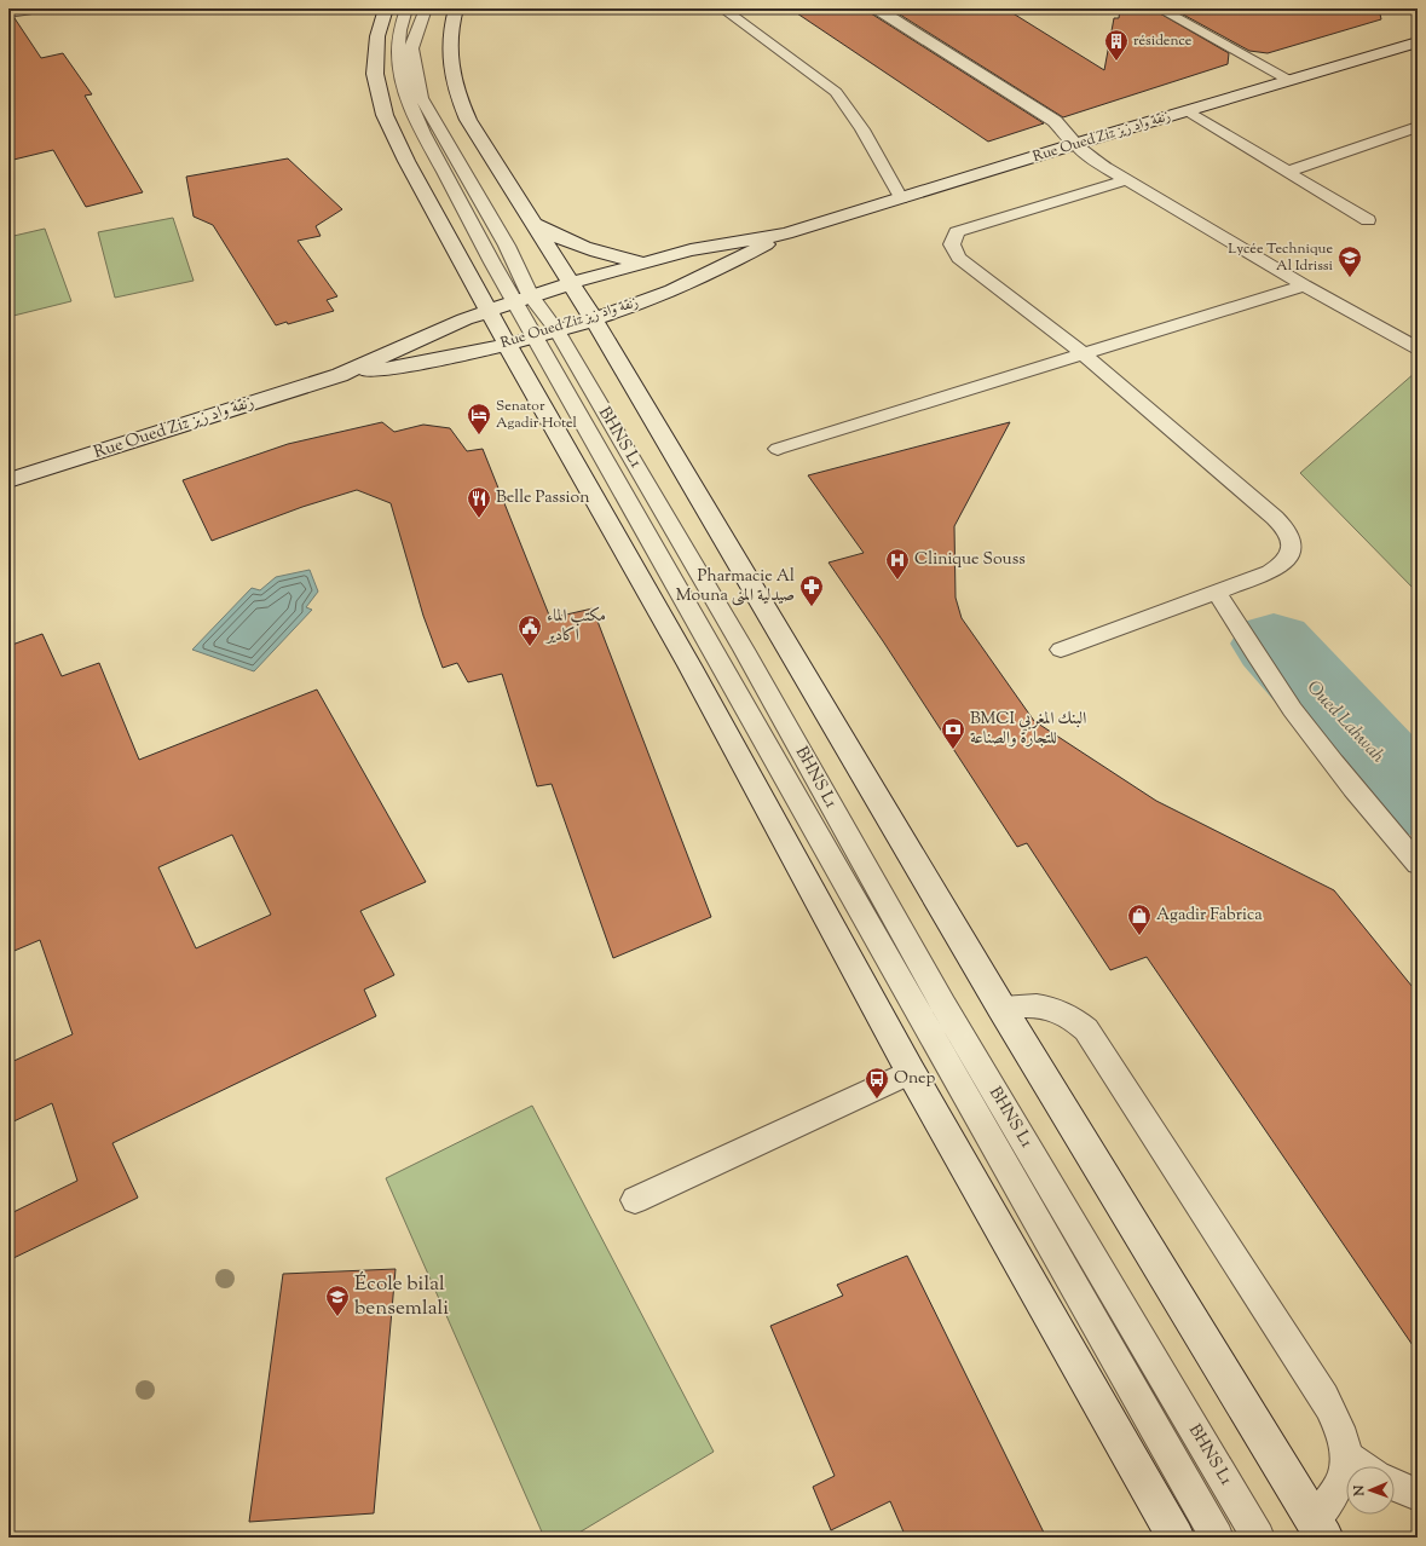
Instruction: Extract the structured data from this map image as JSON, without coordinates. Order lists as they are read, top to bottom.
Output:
{
  "streets": {
    "street": ["Rue Oued Ziz زنقة واد زيز"],
    "lane": ["BHNS L1"]
  },
  "crossings": [
    ["Rue Oued Ziz زنقة واد زيز", "BHNS L1"]
  ],
  "water": ["Oued Lahwah"],
  "places": {
    "building": ["résidence"],
    "school or university": ["Lycée Technique Al Idrissi", "École bilal bensemlali"],
    "hotel": ["Senator Agadir Hotel"],
    "restaurant": ["Belle Passion"],
    "hospital": ["Clinique Souss"],
    "pharmacy": ["Pharmacie Al Mouna صيدلية المنى"],
    "public building": ["مكتب الماء اكادير"],
    "bank": ["BMCI البنك المغربي للتجارة والصناعة"],
    "shop": ["Agadir Fabrica"],
    "bus stop": ["Onep"]
  },
  "north": "left"
}
